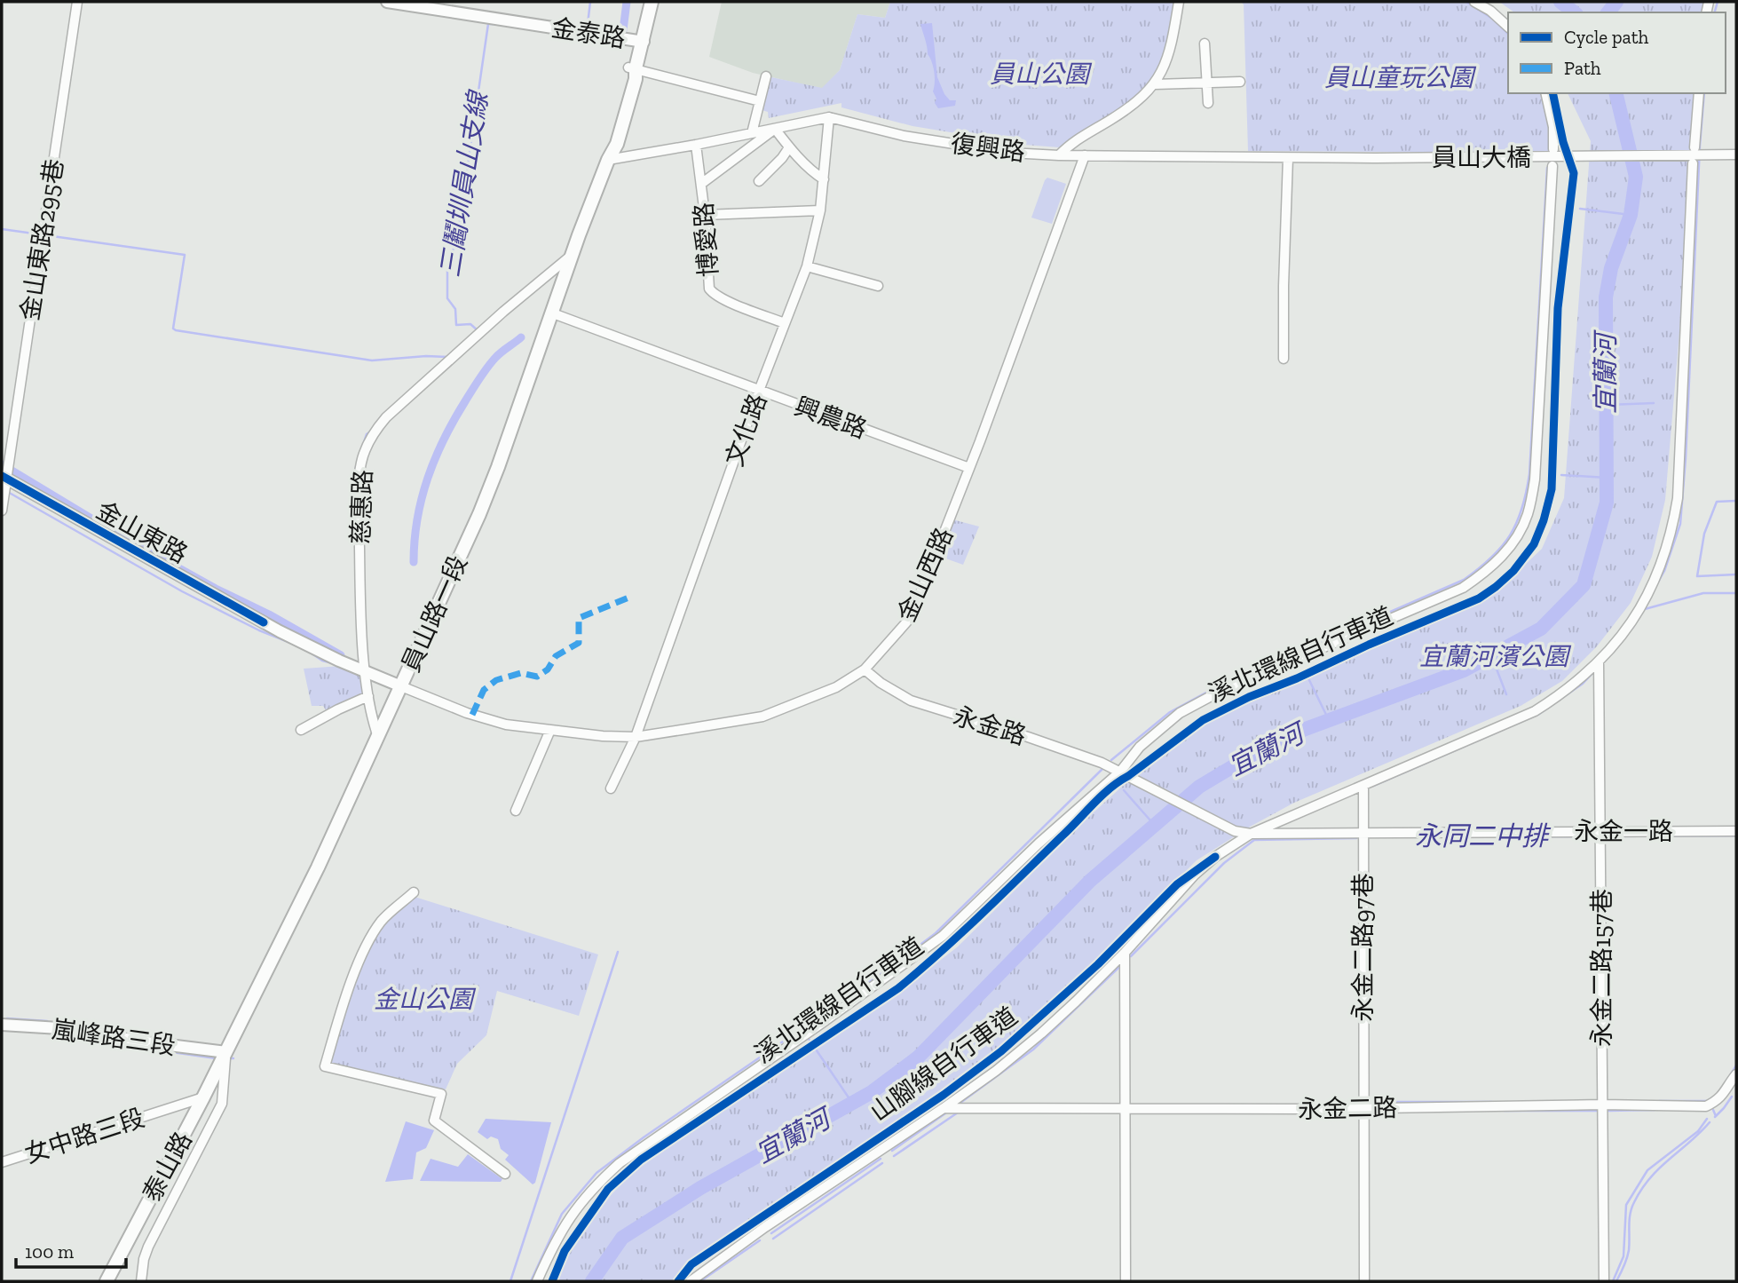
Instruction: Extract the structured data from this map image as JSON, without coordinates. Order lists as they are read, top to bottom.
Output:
{
  "streets": {
    "main road": ["員山路一段", "泰山路"],
    "street": [
      "金泰路",
      "復興路",
      "員山大橋",
      "金山東路295巷",
      "博愛路",
      "興農路",
      "文化路",
      "慈惠路",
      "金山東路",
      "金山西路",
      "永金路",
      "永金一路",
      "永金二路97巷",
      "永金二路157巷",
      "嵐峰路三段",
      "永金二路",
      "女中路三段"
    ],
    "cycle path": ["溪北環線自行車道", "山腳線自行車道"]
  },
  "crossings": [
    ["金泰路", "員山路一段"],
    ["復興路", "員山大橋"],
    ["復興路", "博愛路"],
    ["復興路", "文化路"],
    ["復興路", "金山西路"],
    ["復興路", "員山路一段"],
    ["金山東路295巷", "金山東路"],
    ["博愛路", "文化路"],
    ["興農路", "文化路"],
    ["興農路", "金山西路"],
    ["興農路", "員山路一段"],
    ["文化路", "金山西路"],
    ["慈惠路", "金山東路"],
    ["慈惠路", "員山路一段"],
    ["金山東路", "金山西路"],
    ["金山東路", "員山路一段"],
    ["金山西路", "員山路一段"],
    ["金山西路", "永金路"],
    ["員山路一段", "嵐峰路三段"],
    ["員山路一段", "泰山路"],
    ["永金路", "永金一路"],
    ["永金一路", "永金二路97巷"],
    ["永金一路", "永金二路157巷"],
    ["永金二路97巷", "永金二路"],
    ["永金二路157巷", "永金二路"],
    ["嵐峰路三段", "泰山路"],
    ["女中路三段", "泰山路"]
  ],
  "water": ["三鬮圳員山支線", "宜蘭河", "永同二中排"],
  "parks": [
    "員山公園",
    "員山童玩公園",
    "宜蘭河濱公園",
    "金山公園"
  ],
  "legend": ["Cycle path", "Path"],
  "scale_bar": "100 m"
}
